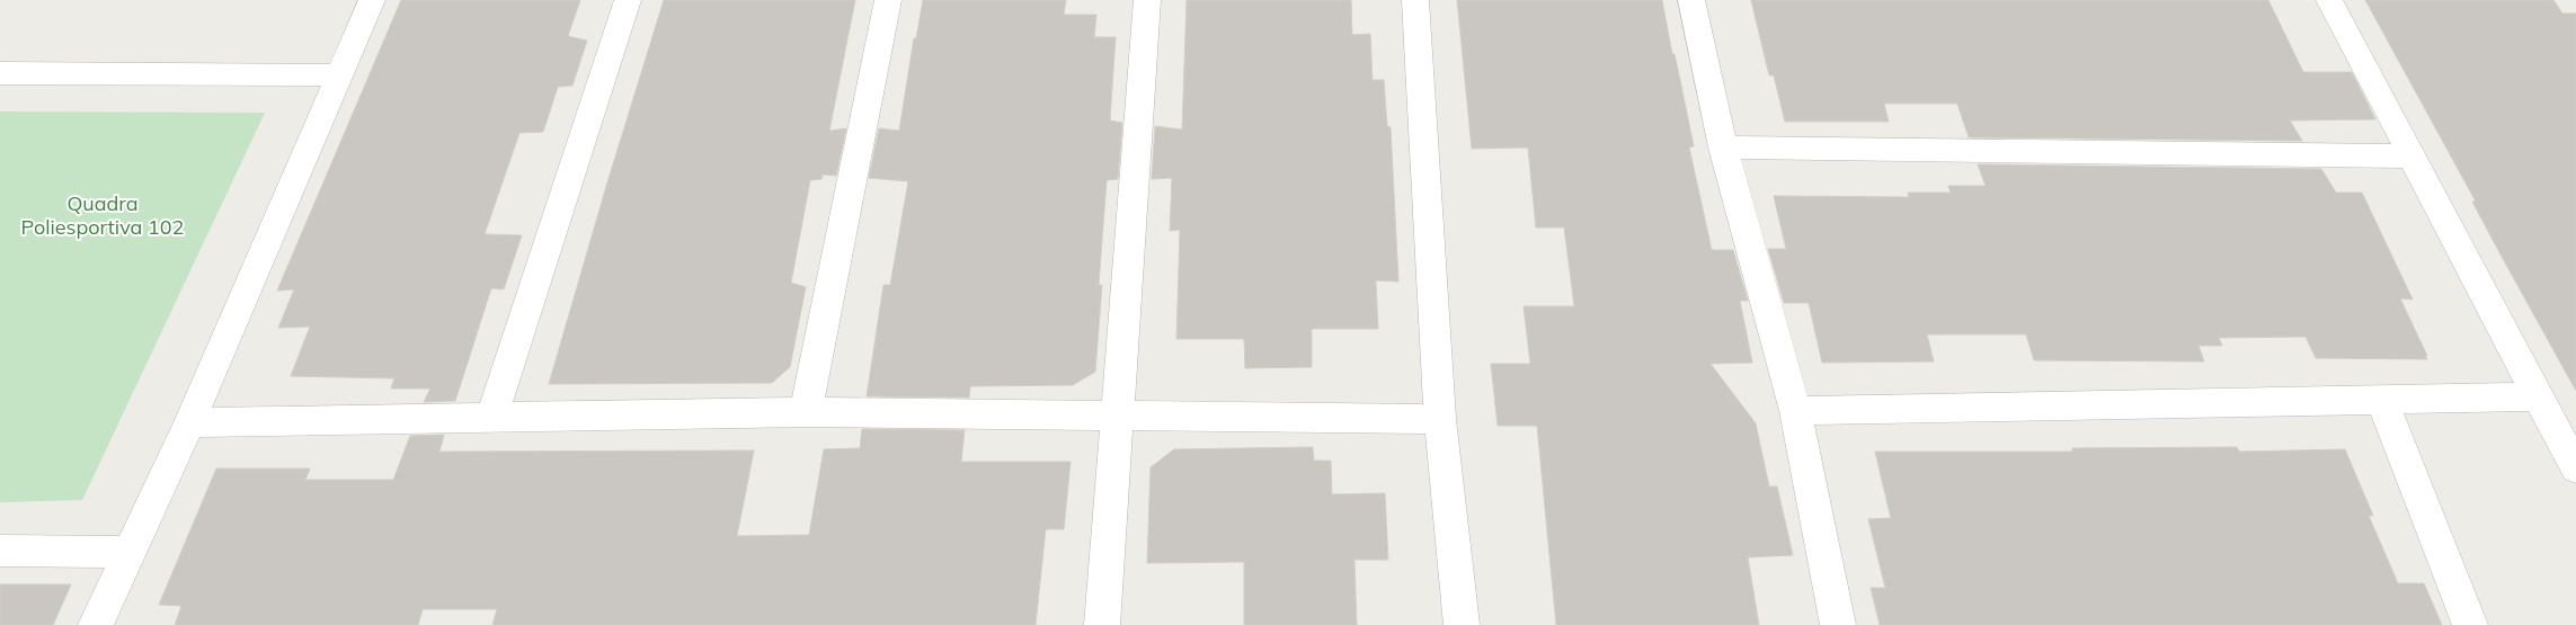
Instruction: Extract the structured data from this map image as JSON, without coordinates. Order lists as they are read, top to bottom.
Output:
{
  "parks": ["Quadra Poliesportiva 102"]
}
